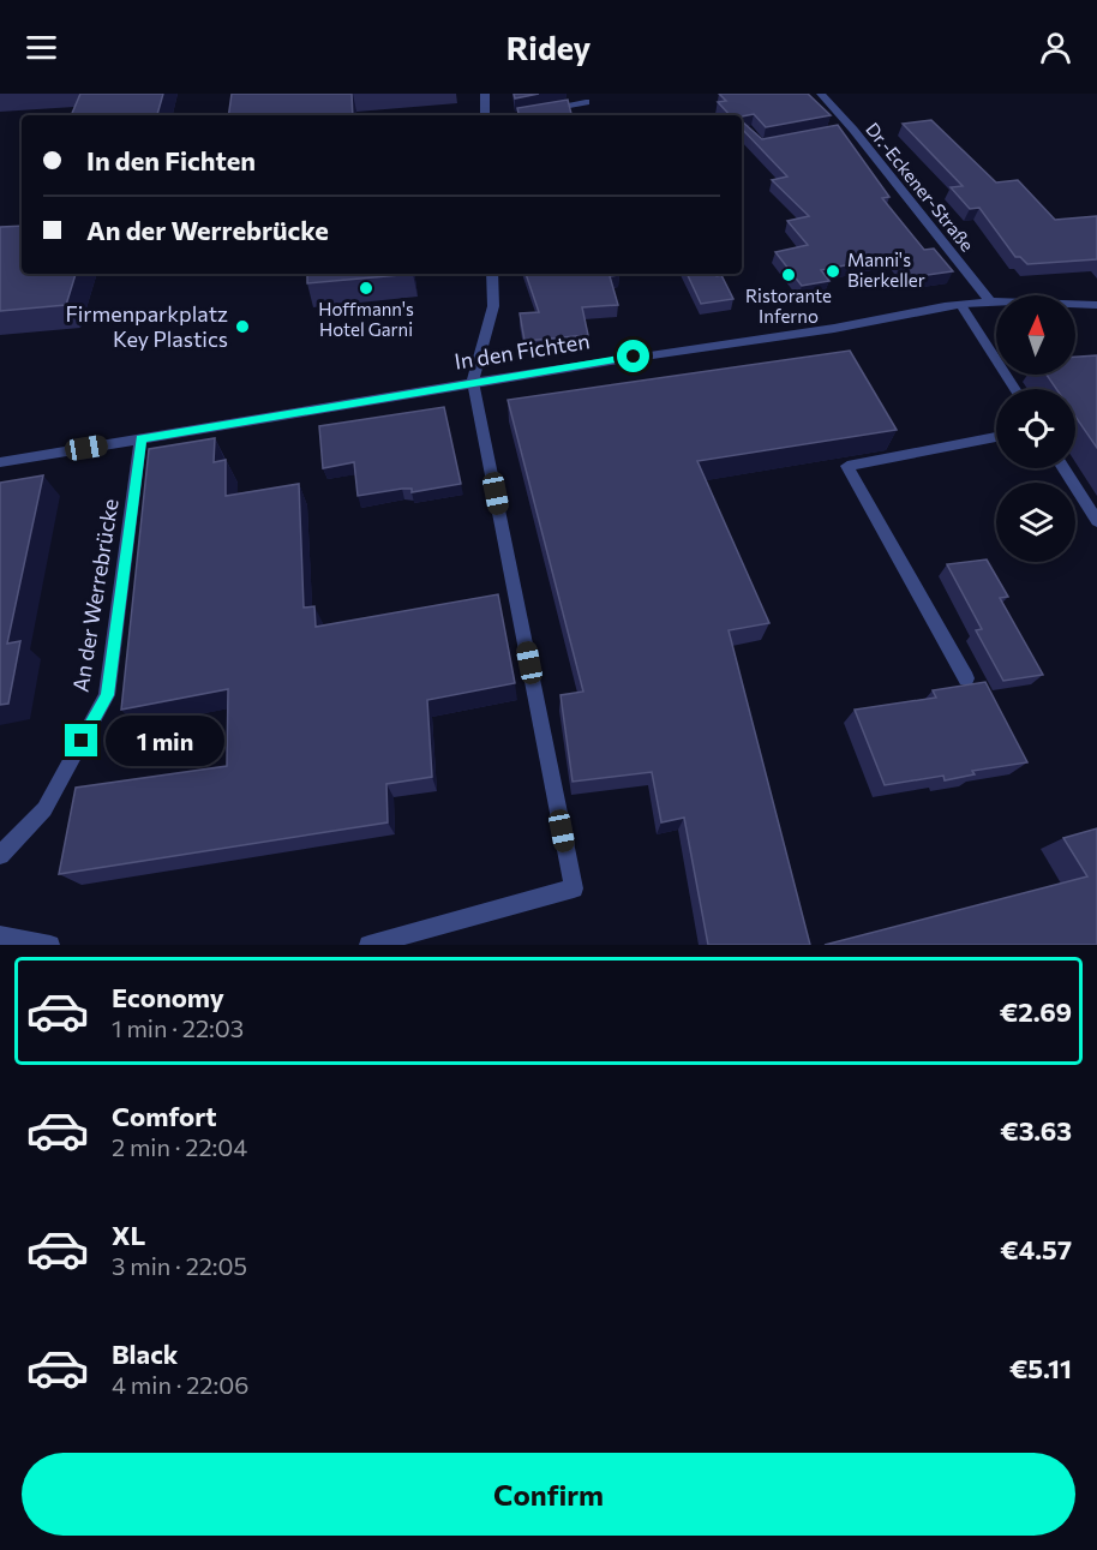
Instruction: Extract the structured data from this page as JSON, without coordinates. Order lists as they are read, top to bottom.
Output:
{
  "streets": {
    "street": ["Dr.-Eckener-Straße", "In den Fichten", "An der Werrebrücke"]
  },
  "crossings": [
    ["Dr.-Eckener-Straße", "In den Fichten"],
    ["In den Fichten", "An der Werrebrücke"]
  ],
  "places": [
    "Manni's Bierkeller",
    "Ristorante Inferno",
    "Hoffmann's Hotel Garni",
    "Firmenparkplatz Key Plastics"
  ],
  "north": "top",
  "page": {
    "header": "Ridey",
    "banner": ["In den Fichten", "An der Werrebrücke"],
    "bubble": "1 min",
    "list": [
      {
        "name": "Economy",
        "note": "1 min · 22:03",
        "value": "€2.69"
      },
      {
        "name": "Comfort",
        "note": "2 min · 22:04",
        "value": "€3.63"
      },
      {
        "name": "XL",
        "note": "3 min · 22:05",
        "value": "€4.57"
      },
      {
        "name": "Black",
        "note": "4 min · 22:06",
        "value": "€5.11"
      }
    ],
    "buttons": "Confirm"
  }
}
